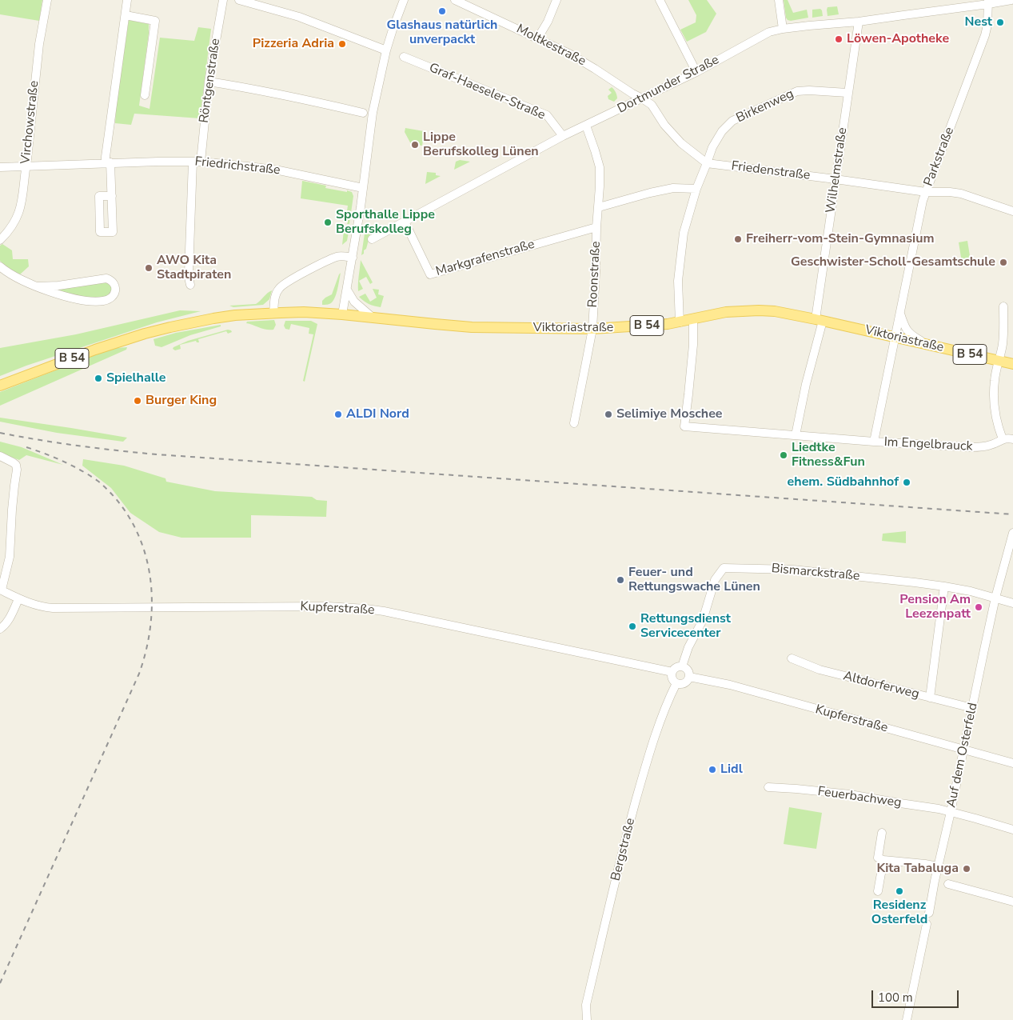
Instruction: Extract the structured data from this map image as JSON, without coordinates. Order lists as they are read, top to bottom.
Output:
{
  "streets": {
    "main road": ["B 54", "Viktoriastraße"],
    "street": [
      "Moltkestraße",
      "Röntgenstraße",
      "Dortmunder Straße",
      "Graf-Haeseler-Straße",
      "Birkenweg",
      "Virchowstraße",
      "Parkstraße",
      "Friedrichstraße",
      "Wilhelmstraße",
      "Friedenstraße",
      "Markgrafenstraße",
      "Roonstraße",
      "Im Engelbrauck",
      "Bismarckstraße",
      "Kupferstraße",
      "Altdorferweg",
      "Auf dem Osterfeld",
      "Feuerbachweg",
      "Bergstraße"
    ]
  },
  "crossings": [
    ["Moltkestraße", "Dortmunder Straße"],
    ["Röntgenstraße", "Friedrichstraße"],
    ["Dortmunder Straße", "Graf-Haeseler-Straße"],
    ["Dortmunder Straße", "Parkstraße"],
    ["Dortmunder Straße", "Wilhelmstraße"],
    ["Dortmunder Straße", "Markgrafenstraße"],
    ["Dortmunder Straße", "Roonstraße"],
    ["Birkenweg", "Wilhelmstraße"],
    ["Birkenweg", "Friedenstraße"],
    ["Birkenweg", "Viktoriastraße"],
    ["Virchowstraße", "Friedrichstraße"],
    ["Parkstraße", "Friedenstraße"],
    ["Parkstraße", "Viktoriastraße"],
    ["Parkstraße", "Im Engelbrauck"],
    ["Wilhelmstraße", "Friedenstraße"],
    ["Wilhelmstraße", "Viktoriastraße"],
    ["Wilhelmstraße", "Im Engelbrauck"],
    ["Markgrafenstraße", "Roonstraße"],
    ["Roonstraße", "Viktoriastraße"],
    ["B 54", "Viktoriastraße"],
    ["Viktoriastraße", "Im Engelbrauck"],
    ["Bismarckstraße", "Kupferstraße"],
    ["Bismarckstraße", "Auf dem Osterfeld"],
    ["Bismarckstraße", "Bergstraße"],
    ["Kupferstraße", "Auf dem Osterfeld"],
    ["Kupferstraße", "Bergstraße"],
    ["Altdorferweg", "Auf dem Osterfeld"],
    ["Auf dem Osterfeld", "Feuerbachweg"]
  ],
  "places": [
    "Glashaus natürlich unverpackt",
    "Nest",
    "Löwen-Apotheke",
    "Pizzeria Adria",
    "Lippe Berufskolleg Lünen",
    "Sporthalle Lippe Berufskolleg",
    "Freiherr-vom-Stein-Gymnasium",
    "Geschwister-Scholl-Gesamtschule",
    "AWO Kita Stadtpiraten",
    "Spielhalle",
    "Burger King",
    "ALDI Nord",
    "Selimiye Moschee",
    "Liedtke Fitness&Fun",
    "ehem. Südbahnhof",
    "Feuer- und Rettungswache Lünen",
    "Pension Am Leezenpatt",
    "Rettungsdienst Servicecenter",
    "Lidl",
    "Kita Tabaluga",
    "Residenz Osterfeld"
  ],
  "scale_bar": "100 m"
}
